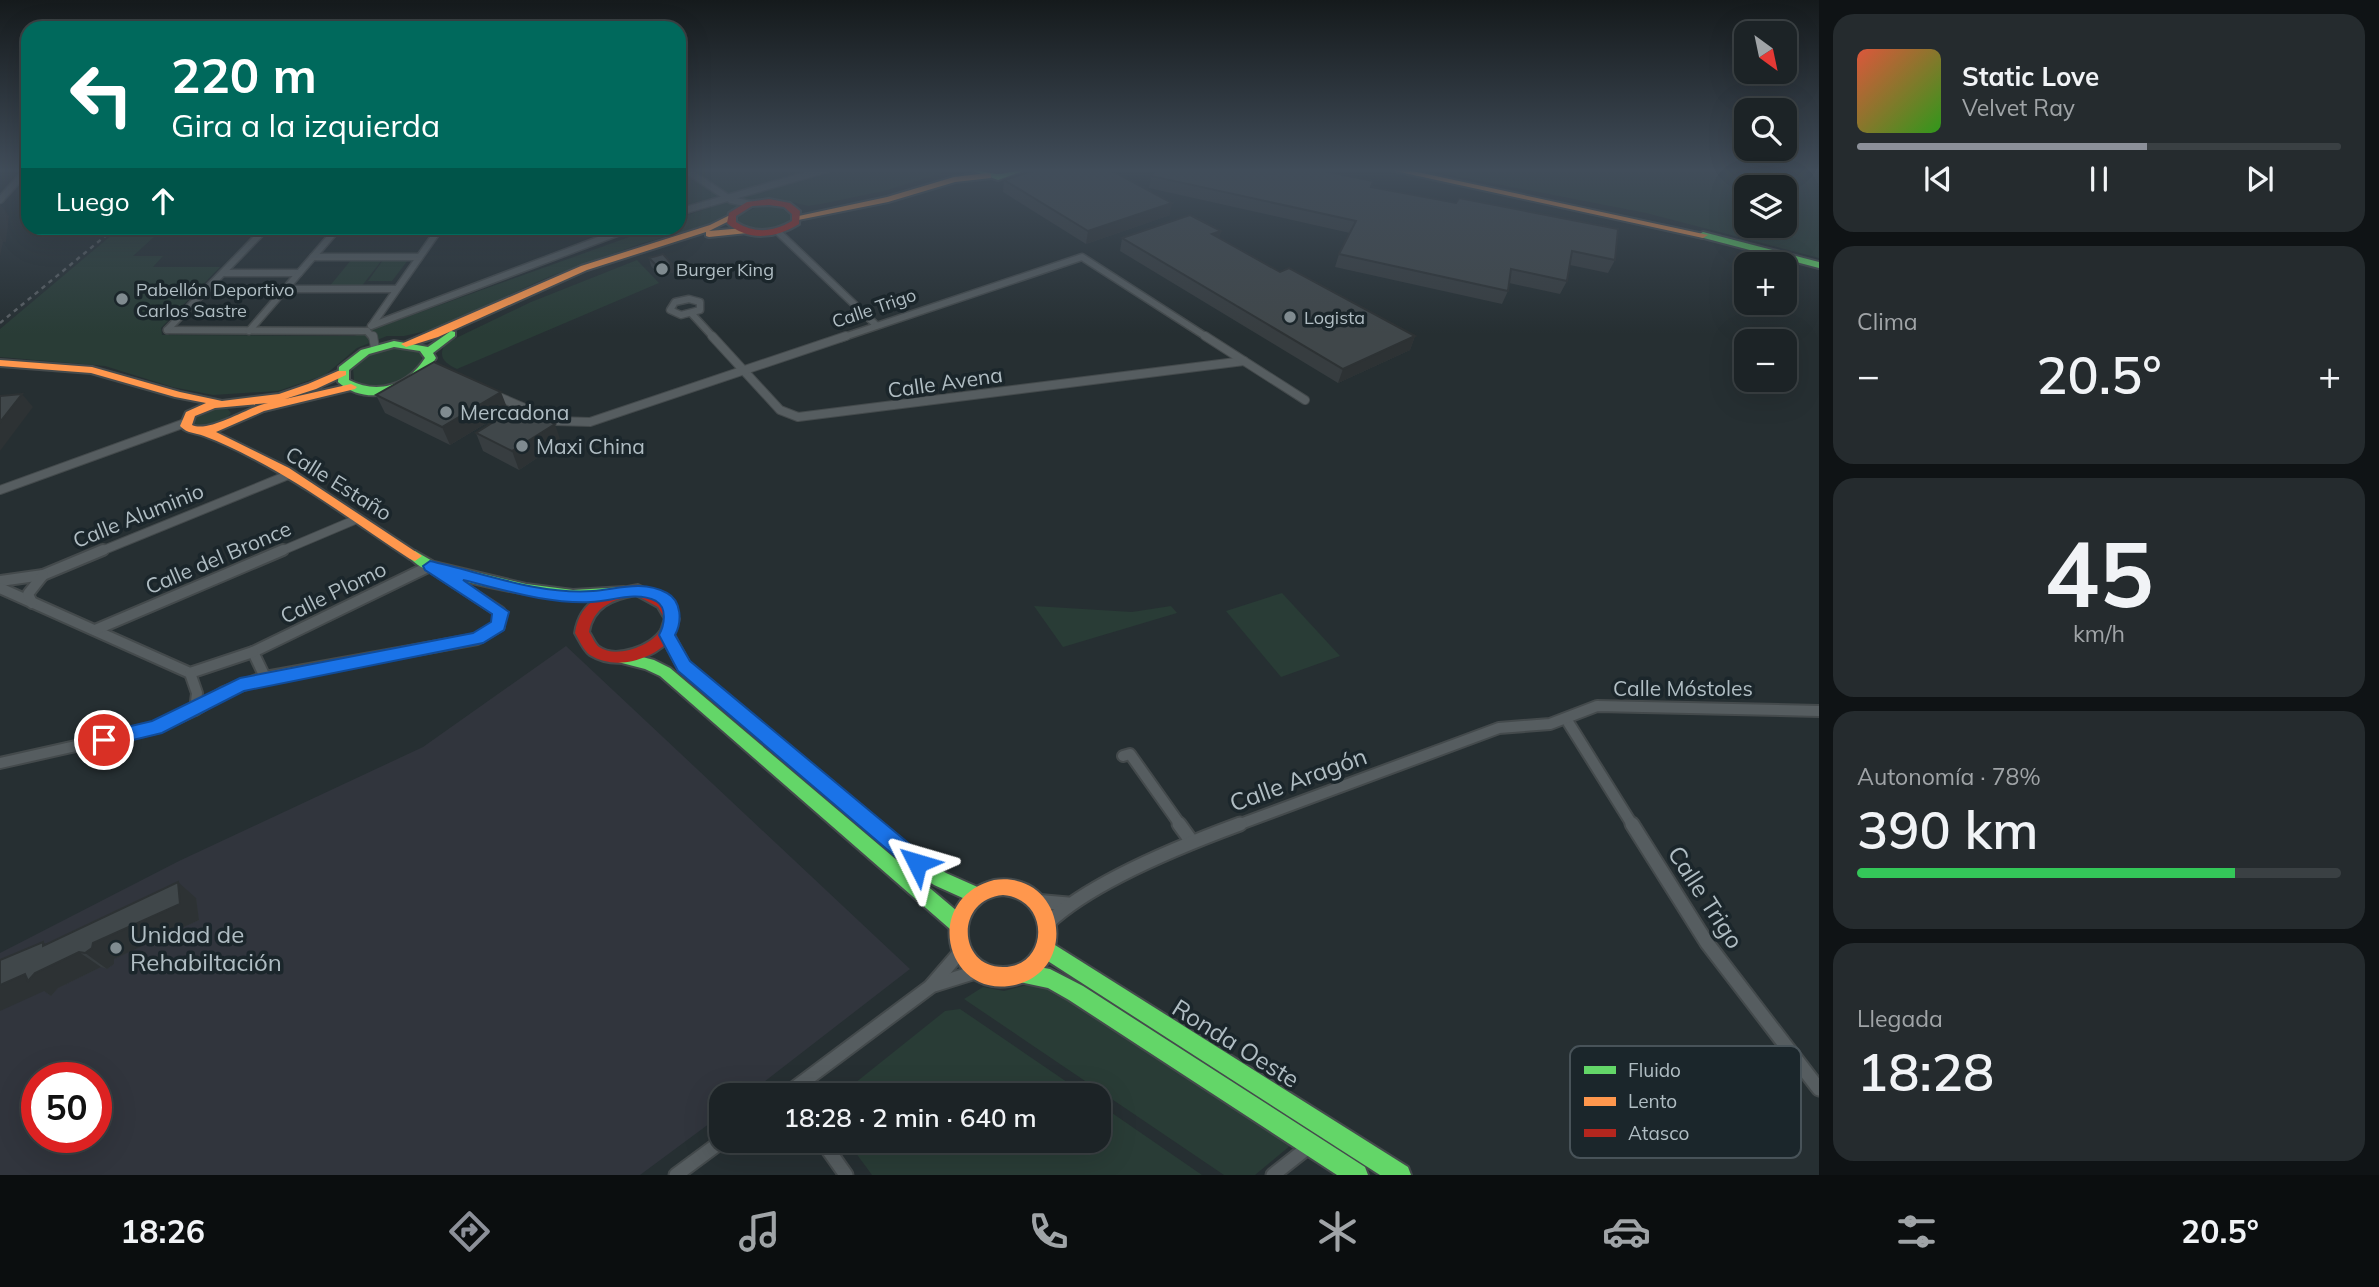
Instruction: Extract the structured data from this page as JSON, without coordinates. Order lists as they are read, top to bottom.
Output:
{
  "streets": {
    "main road": ["Calle Estaño", "Ronda Oeste"],
    "street": [
      "Calle Trigo",
      "Calle Avena",
      "Calle Aluminio",
      "Calle del Bronce",
      "Calle Plomo",
      "Calle Móstoles",
      "Calle Aragón"
    ]
  },
  "crossings": [
    ["Calle Trigo", "Calle Avena"],
    ["Calle Trigo", "Calle Móstoles"],
    ["Calle Estaño", "Calle Aluminio"],
    ["Calle Estaño", "Calle del Bronce"],
    ["Calle Estaño", "Calle Plomo"],
    ["Calle Móstoles", "Calle Aragón"],
    ["Calle Aragón", "Ronda Oeste"]
  ],
  "places": [
    "Burger King",
    "Pabellón Deportivo Carlos Sastre",
    "Logista",
    "Mercadona",
    "Maxi China",
    "Unidad de Rehabiltación"
  ],
  "legend": ["Fluido", "Lento", "Atasco"],
  "north": "bottom right",
  "page": {
    "map_buttons": ["+", "−"],
    "turn": ["220 m", "Gira a la izquierda"],
    "song": ["Static Love", "Velvet Ray"],
    "then": "Luego",
    "tile": [
      "Clima",
      ["45", "km/h"],
      ["Autonomía · 78%", "390 km"],
      ["Llegada", "18:28"]
    ],
    "heat": ["−", "20.5°", "+"],
    "limit": "50",
    "trip": "18:28 · 2 min · 640 m",
    "tabs": ["18:26", "20.5°"]
  }
}
